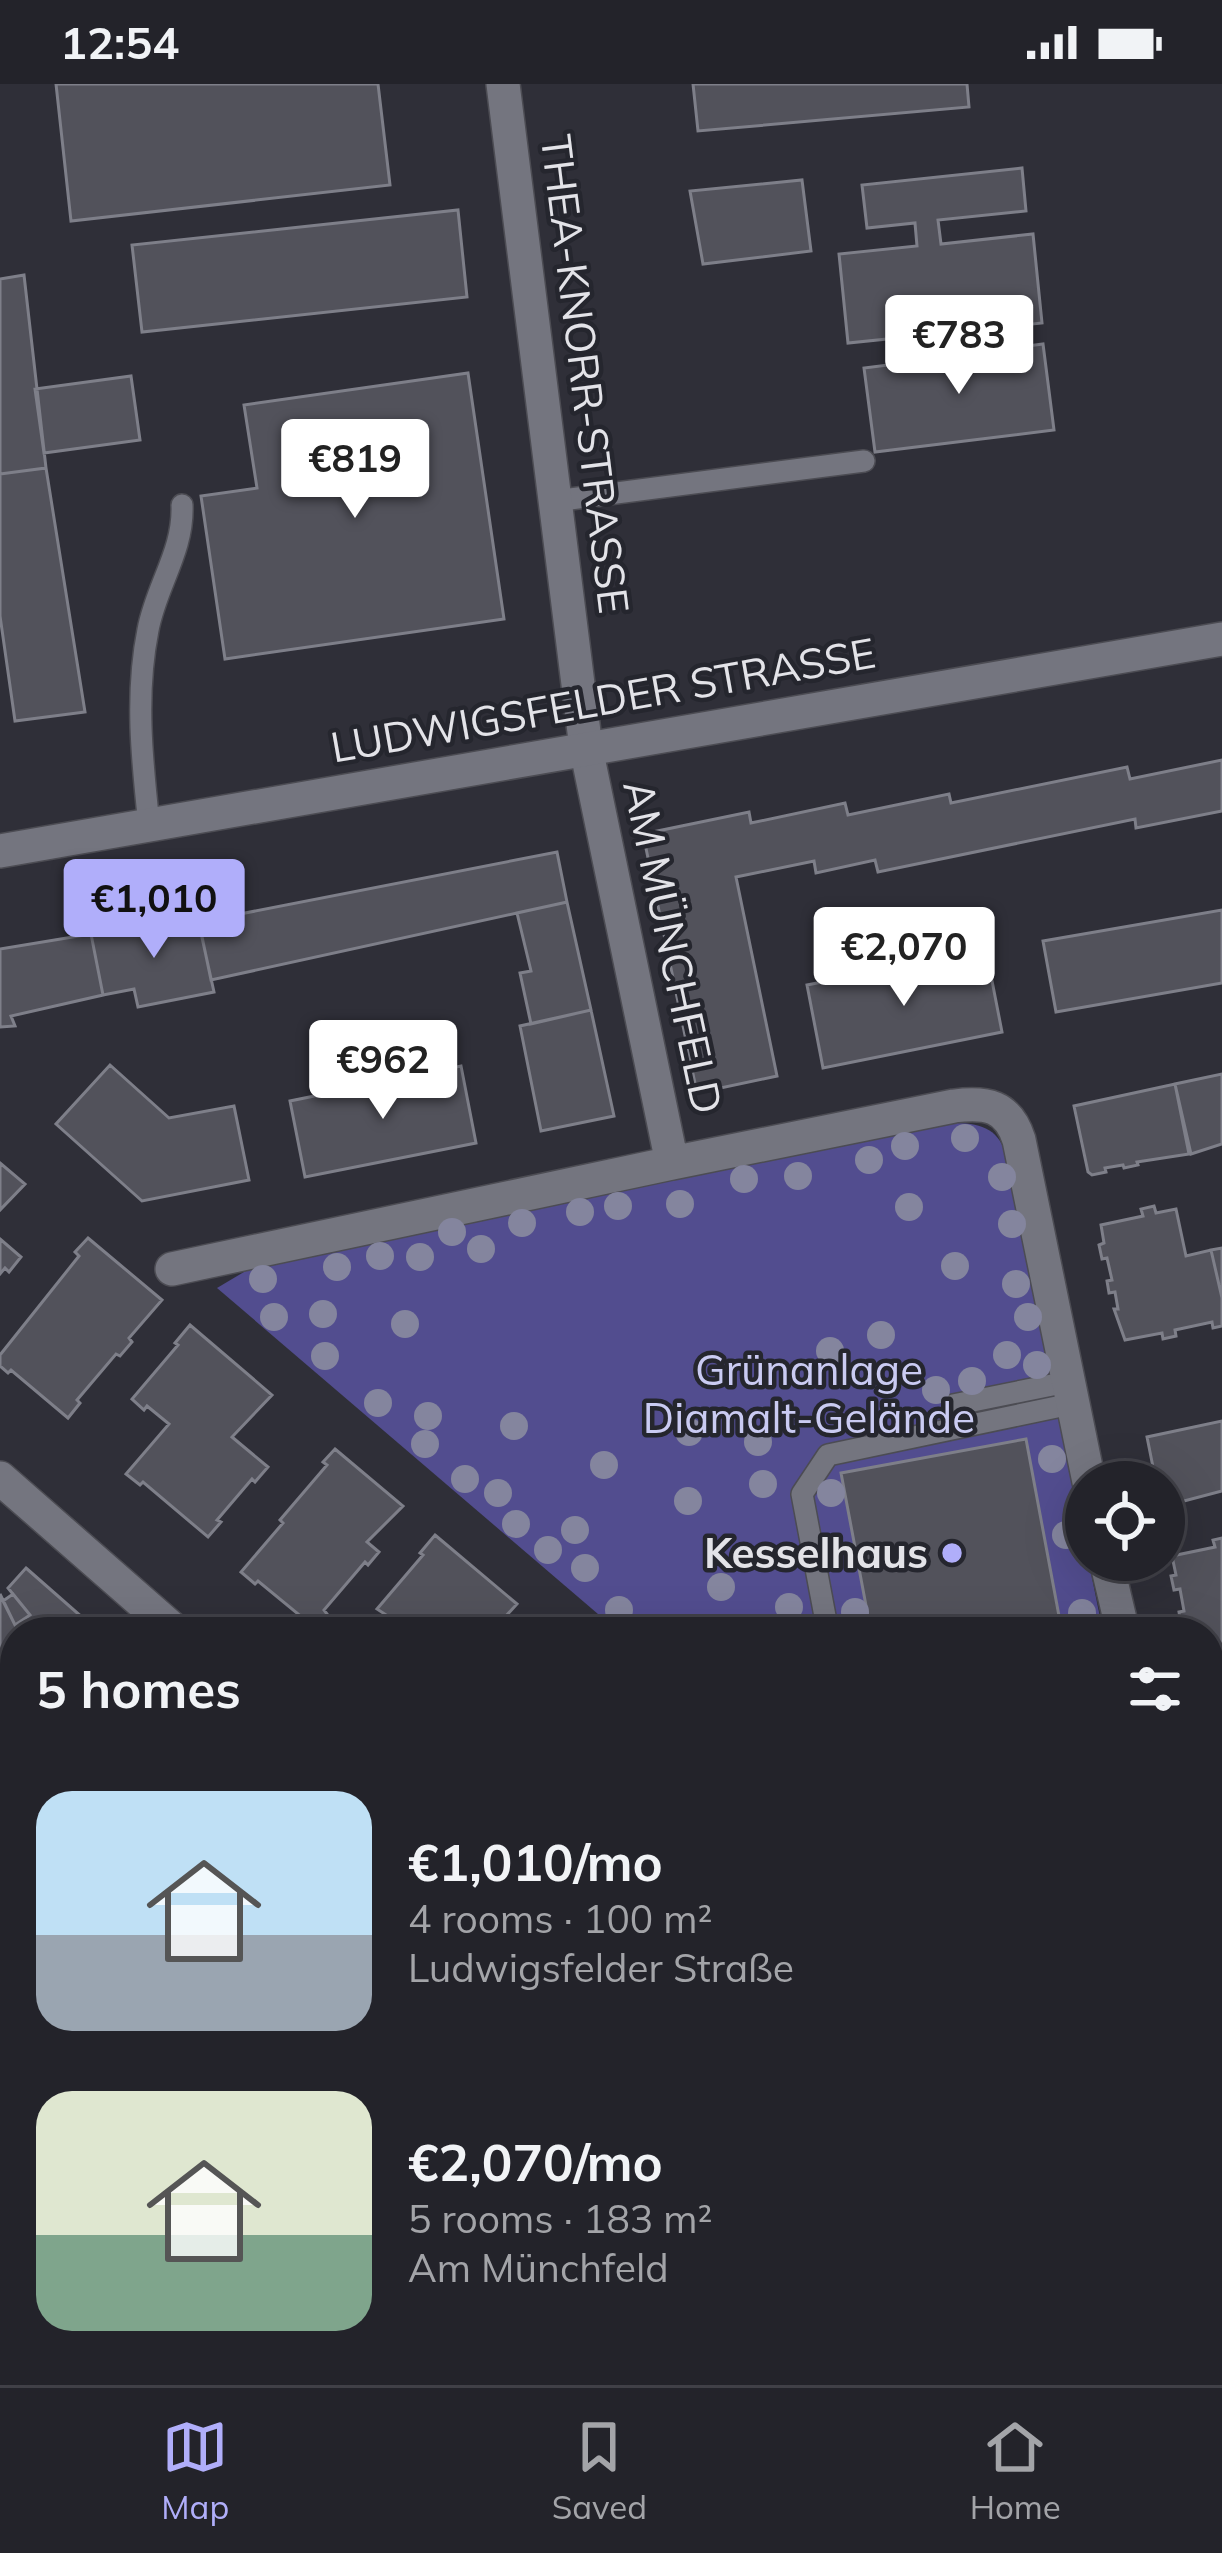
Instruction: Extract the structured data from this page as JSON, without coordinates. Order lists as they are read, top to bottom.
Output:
{
  "streets": {
    "street": ["THEA-KNORR-STRASSE", "LUDWIGSFELDER STRASSE", "AM MÜNCHFELD"]
  },
  "crossings": [
    ["THEA-KNORR-STRASSE", "LUDWIGSFELDER STRASSE"],
    ["THEA-KNORR-STRASSE", "AM MÜNCHFELD"],
    ["LUDWIGSFELDER STRASSE", "AM MÜNCHFELD"]
  ],
  "parks": ["Grünanlage Diamalt-Gelände"],
  "places": ["Kesselhaus"],
  "page": {
    "status": "12:54",
    "price": [
      "€783",
      "€819",
      "€1,010",
      "€2,070",
      "€962"
    ],
    "heading": "5 homes",
    "list": [
      {
        "name": "€1,010/mo",
        "note": "4 rooms · 100 m² · Ludwigsfelder Straße"
      },
      {
        "name": "€2,070/mo",
        "note": "5 rooms · 183 m² · Am Münchfeld"
      }
    ],
    "tabs": ["Map", "Saved", "Home"]
  }
}
